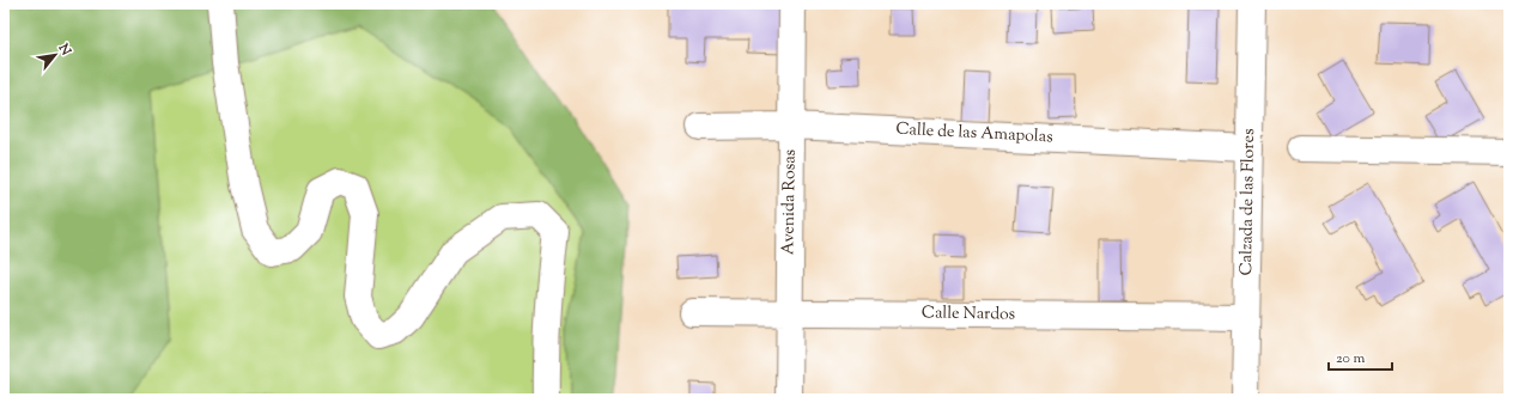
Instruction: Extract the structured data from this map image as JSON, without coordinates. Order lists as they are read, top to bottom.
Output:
{
  "streets": {
    "street": [
      "Calle de las Amapolas",
      "Avenida Rosas",
      "Calzada de las Flores",
      "Calle Nardos"
    ]
  },
  "crossings": [
    ["Calle de las Amapolas", "Avenida Rosas"],
    ["Calle de las Amapolas", "Calzada de las Flores"],
    ["Avenida Rosas", "Calle Nardos"],
    ["Calzada de las Flores", "Calle Nardos"]
  ],
  "scale_bar": "20 m",
  "north": "top right"
}
